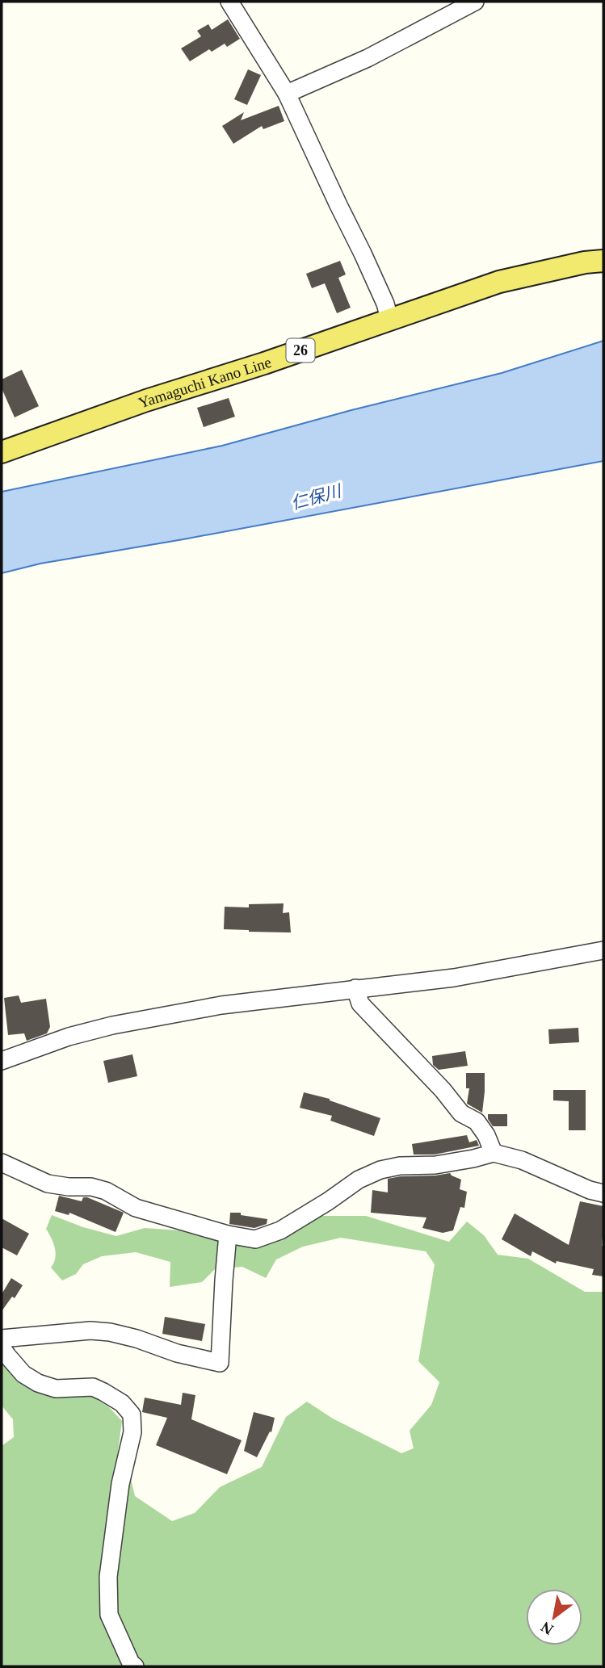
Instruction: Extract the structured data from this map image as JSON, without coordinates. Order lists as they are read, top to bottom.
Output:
{
  "streets": {
    "main road": ["26", "Yamaguchi Kano Line"]
  },
  "water": ["仁保川"],
  "north": "bottom left"
}
